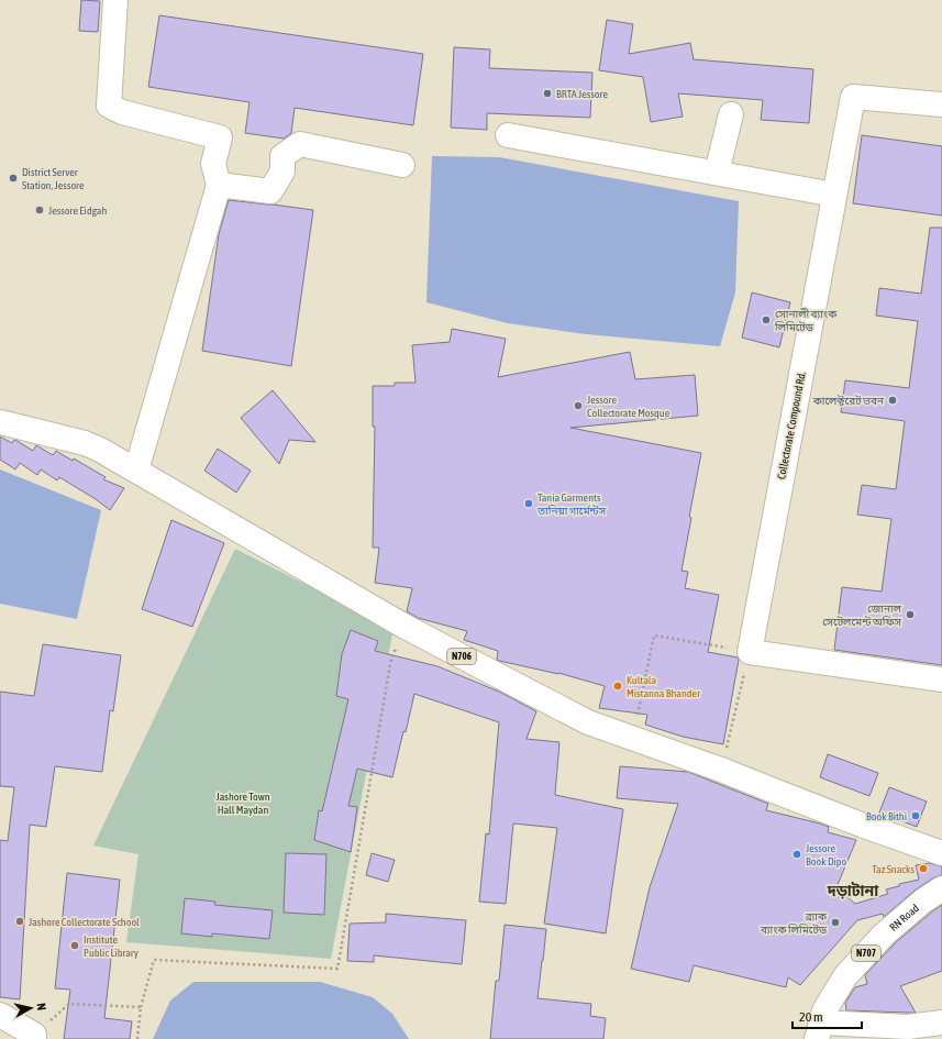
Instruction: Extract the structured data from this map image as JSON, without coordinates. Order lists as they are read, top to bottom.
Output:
{
  "streets": {
    "main road": [
      "Collectorate Compound Rd.",
      "N706",
      "RN Road",
      "N707"
    ]
  },
  "districts": ["দড়াটানা"],
  "parks": ["Jashore Town Hall Maydan"],
  "places": [
    "BRTA Jessore",
    "District Server Station, Jessore",
    "Jessore Eidgah",
    "সোনালী ব্যাংক লিমিটেড",
    "কালেক্টরেট ভবন",
    "Jessore Collectorate Mosque",
    "Tania Garments তানিয়া গার্মেন্টস",
    "জোনাল সেটেলমেন্ট অফিস",
    "Kultala Mistanna Bhander",
    "Book Bithi",
    "Jessore Book Dipo",
    "Taz Snacks",
    "Jashore Collectorate School",
    "ব্র্যাক ব্যাংক লিমিটেড",
    "Institute Public Library"
  ],
  "scale_bar": "20 m",
  "north": "right"
}
